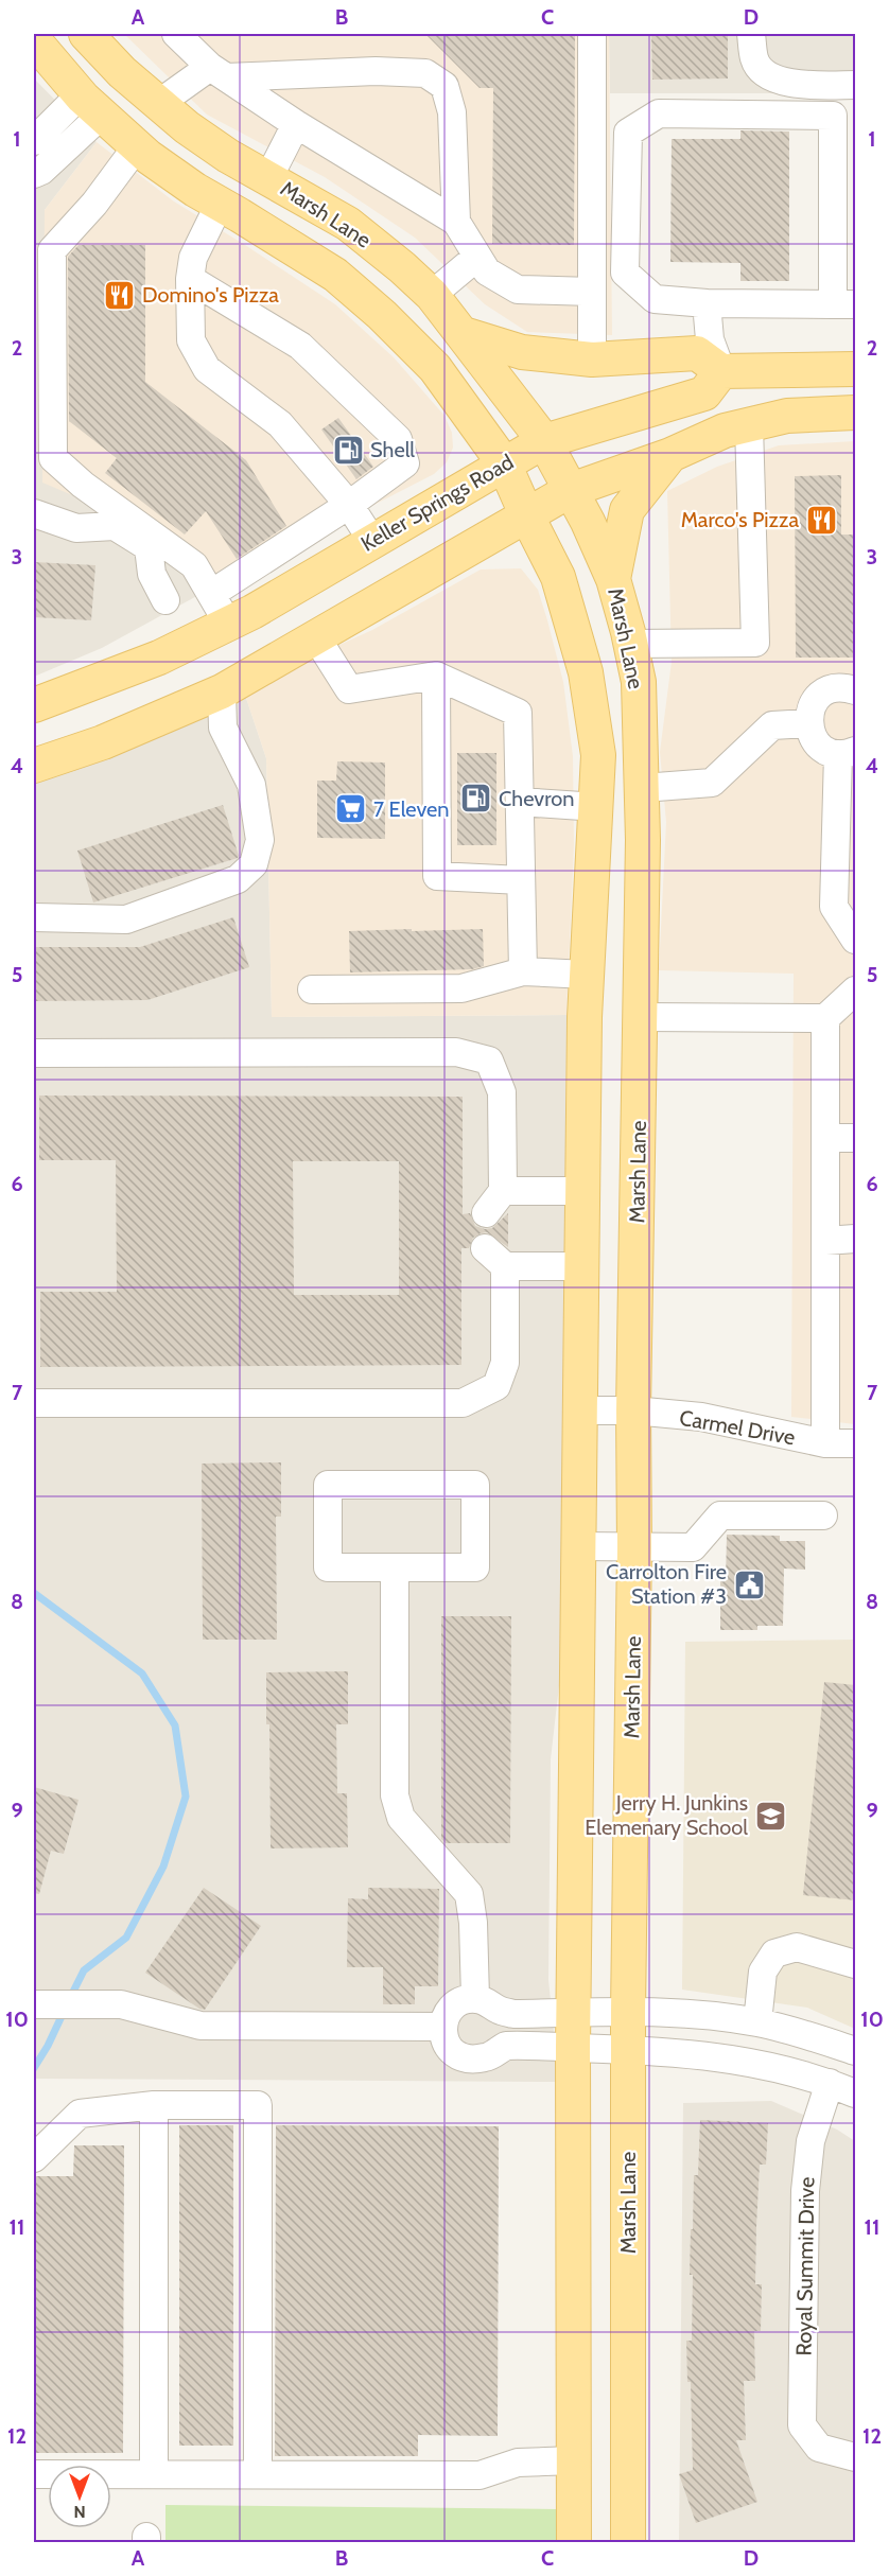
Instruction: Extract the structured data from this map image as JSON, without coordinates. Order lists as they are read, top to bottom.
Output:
{
  "streets": {
    "main road": ["Marsh Lane", "Keller Springs Road"],
    "street": ["Carmel Drive", "Royal Summit Drive"]
  },
  "crossings": [
    ["Marsh Lane", "Keller Springs Road"],
    ["Marsh Lane", "Carmel Drive"]
  ],
  "places": {
    "restaurant": ["Domino's Pizza", "Marco's Pizza"],
    "fuel station": ["Shell", "Chevron"],
    "supermarket": ["7 Eleven"],
    "public building": ["Carrolton Fire Station #3"],
    "school or university": ["Jerry H. Junkins Elemenary School"]
  },
  "north": "bottom",
  "grid": {
    "columns": [
      "A",
      "B",
      "C",
      "D"
    ],
    "rows": [
      "1",
      "2",
      "3",
      "4",
      "5",
      "6",
      "7",
      "8",
      "9",
      "10",
      "11",
      "12"
    ]
  }
}
